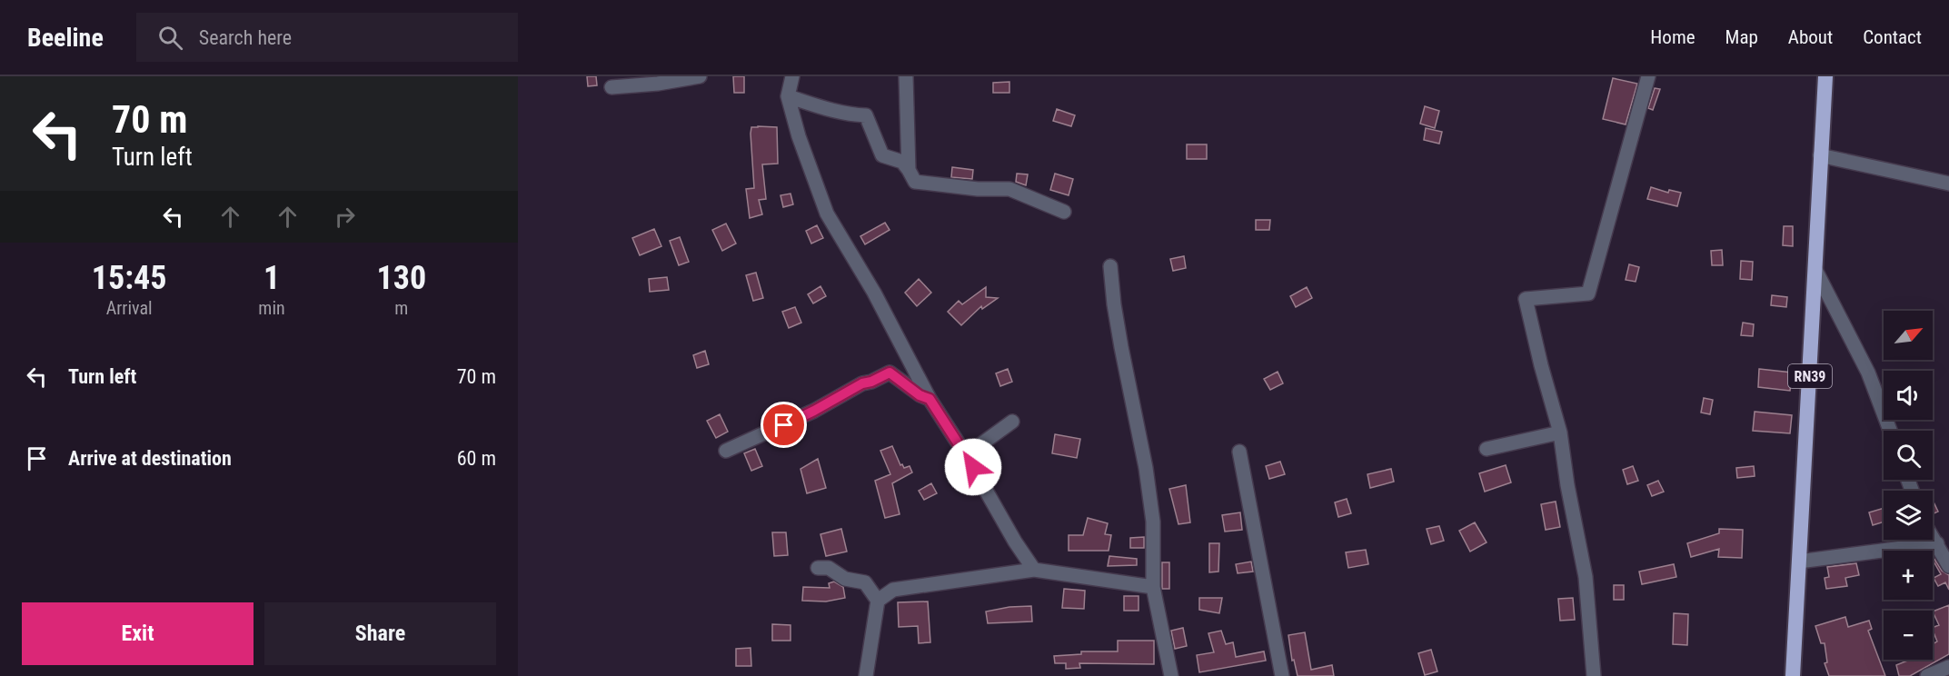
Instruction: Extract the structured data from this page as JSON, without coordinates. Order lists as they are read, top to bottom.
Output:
{
  "streets": {
    "highway": ["RN39"]
  },
  "north": "top right",
  "page": {
    "header": "Beeline",
    "search": "Search here",
    "nav": [
      "Home",
      "Map",
      "About",
      "Contact"
    ],
    "turn": ["70 m", "Turn left"],
    "eta": [
      "15:45",
      "Arrival",
      "1",
      "min",
      "130",
      "m"
    ],
    "map_buttons": ["+", "−"],
    "list": [
      {
        "name": "Turn left",
        "value": "70 m"
      },
      {
        "name": "Arrive at destination",
        "value": "60 m"
      }
    ],
    "buttons": ["Exit", "Share"]
  }
}
